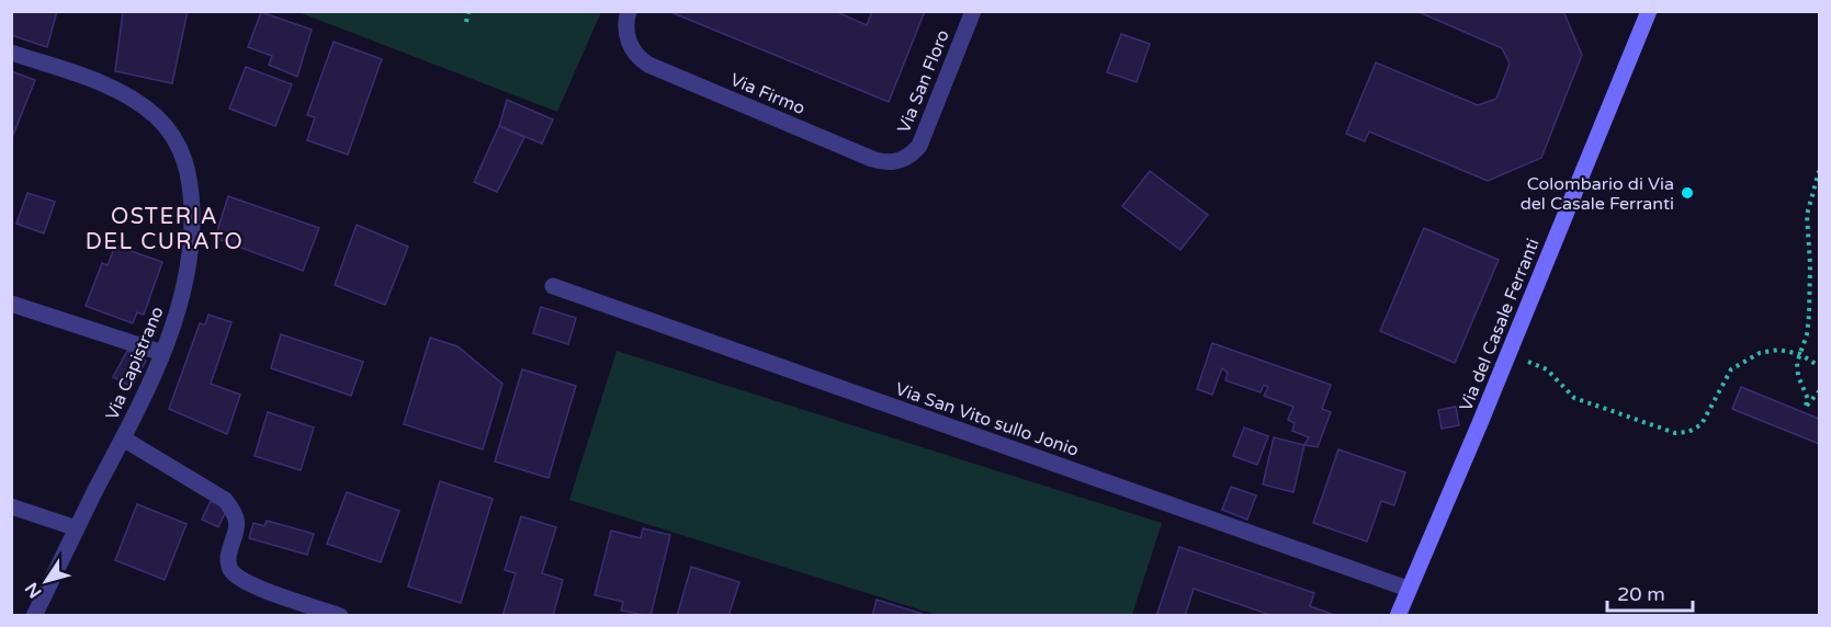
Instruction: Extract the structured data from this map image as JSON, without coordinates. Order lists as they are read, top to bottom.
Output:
{
  "streets": {
    "street": [
      "Via San Floro",
      "Via Firmo",
      "Via del Casale Ferranti",
      "Via Capistrano",
      "Via San Vito sullo Jonio"
    ]
  },
  "crossings": [
    ["Via San Floro", "Via Firmo"],
    ["Via del Casale Ferranti", "Via San Vito sullo Jonio"]
  ],
  "districts": ["OSTERIA DEL CURATO"],
  "places": ["Colombario di Via del Casale Ferranti"],
  "scale_bar": "20 m",
  "north": "bottom left"
}
